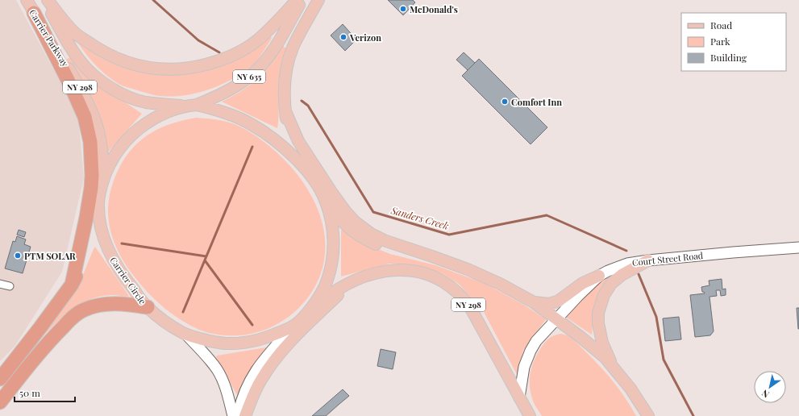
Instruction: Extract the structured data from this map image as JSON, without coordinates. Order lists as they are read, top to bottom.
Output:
{
  "streets": {
    "main road": [
      "Carrier Parkway",
      "NY 635",
      "NY 298",
      "Carrier Circle"
    ],
    "street": ["Court Street Road"]
  },
  "crossings": [
    ["Carrier Parkway", "Carrier Circle"],
    ["NY 635", "Carrier Circle"],
    ["NY 298", "Court Street Road"],
    ["NY 298", "Carrier Circle"]
  ],
  "water": ["Sanders Creek"],
  "places": [
    "McDonald's",
    "Verizon",
    "Comfort Inn",
    "PTM SOLAR"
  ],
  "legend": ["Road", "Park", "Building"],
  "scale_bar": "50 m",
  "north": "bottom left"
}
